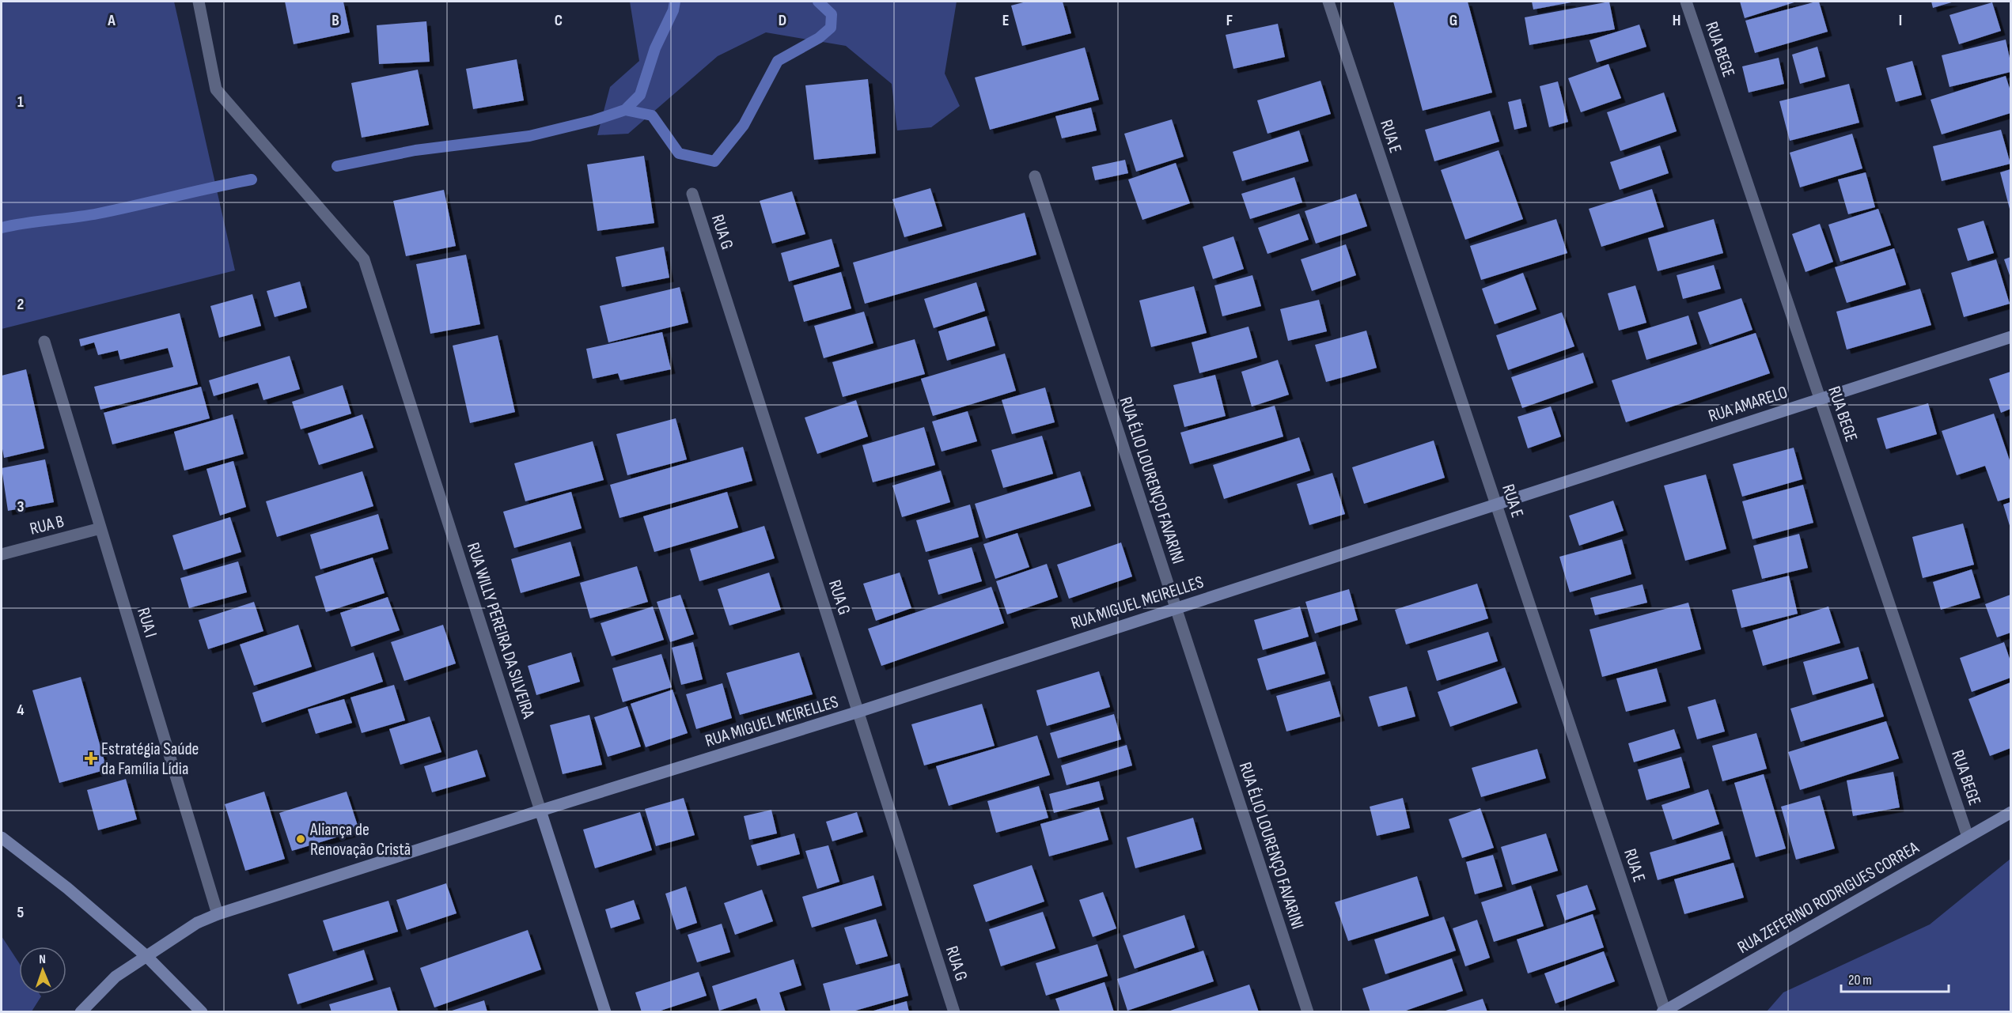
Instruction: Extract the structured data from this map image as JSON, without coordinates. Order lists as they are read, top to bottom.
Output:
{
  "streets": {
    "street": [
      "RUA BEGE",
      "RUA E",
      "RUA G",
      "RUA AMARELO",
      "RUA ÉLIO LOURENÇO FAVARINI",
      "RUA B",
      "RUA MIGUEL MEIRELLES",
      "RUA I",
      "RUA WILLY PEREIRA DA SILVEIRA",
      "RUA ZEFERINO RODRIGUES CORREA"
    ]
  },
  "crossings": [
    ["RUA BEGE", "RUA AMARELO"],
    ["RUA BEGE", "RUA ZEFERINO RODRIGUES CORREA"],
    ["RUA E", "RUA AMARELO"],
    ["RUA E", "RUA MIGUEL MEIRELLES"],
    ["RUA E", "RUA ZEFERINO RODRIGUES CORREA"],
    ["RUA G", "RUA MIGUEL MEIRELLES"],
    ["RUA AMARELO", "RUA MIGUEL MEIRELLES"],
    ["RUA ÉLIO LOURENÇO FAVARINI", "RUA MIGUEL MEIRELLES"],
    ["RUA B", "RUA I"],
    ["RUA MIGUEL MEIRELLES", "RUA I"],
    ["RUA MIGUEL MEIRELLES", "RUA WILLY PEREIRA DA SILVEIRA"]
  ],
  "places": {
    "health": ["Estratégia Saúde da Família Lídia"],
    "other": ["Aliança de Renovação Cristã"]
  },
  "scale_bar": "20 m",
  "north": "top",
  "grid": {
    "columns": [
      "A",
      "B",
      "C",
      "D",
      "E",
      "F",
      "G",
      "H",
      "I"
    ],
    "rows": [
      "1",
      "2",
      "3",
      "4",
      "5"
    ]
  }
}
